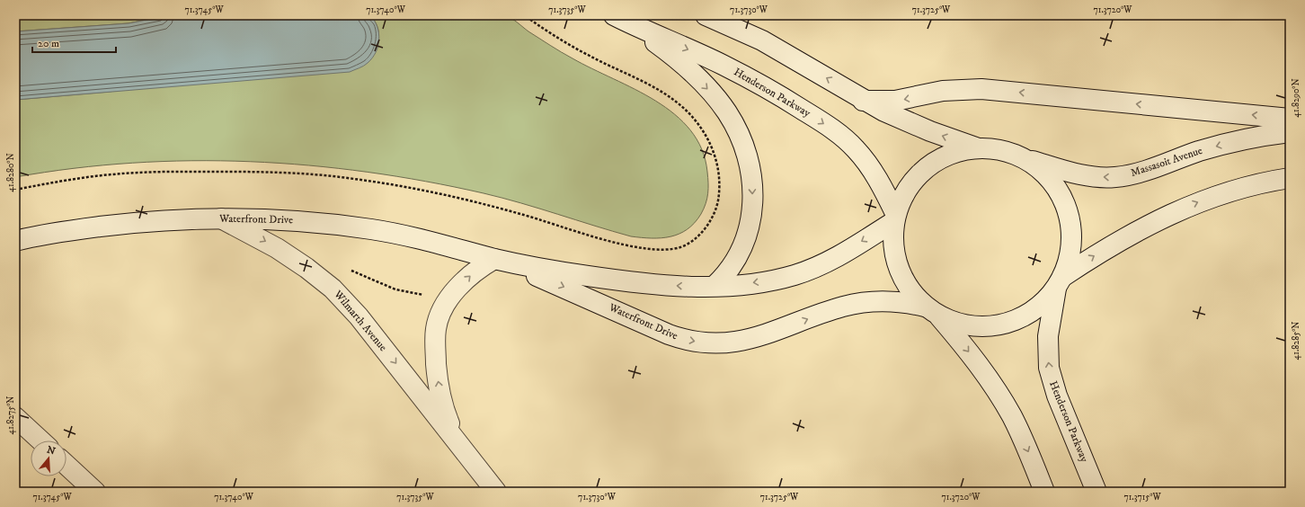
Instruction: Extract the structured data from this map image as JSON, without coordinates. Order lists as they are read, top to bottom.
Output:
{
  "streets": {
    "main road": [
      "Henderson Parkway",
      "Massasoit Avenue",
      "Waterfront Drive",
      "Wilmarth Avenue"
    ]
  },
  "crossings": [
    ["Henderson Parkway", "Massasoit Avenue"],
    ["Henderson Parkway", "Waterfront Drive"],
    ["Waterfront Drive", "Wilmarth Avenue"]
  ],
  "scale_bar": "20 m",
  "north": "top",
  "coordinates": [
    "71.3745°W",
    "71.3740°W",
    "71.3735°W",
    "71.3730°W",
    "71.3725°W",
    "71.3720°W",
    "41.8290°N",
    "41.8280°N",
    "41.8285°N",
    "41.8275°N",
    "71.3715°W"
  ]
}
